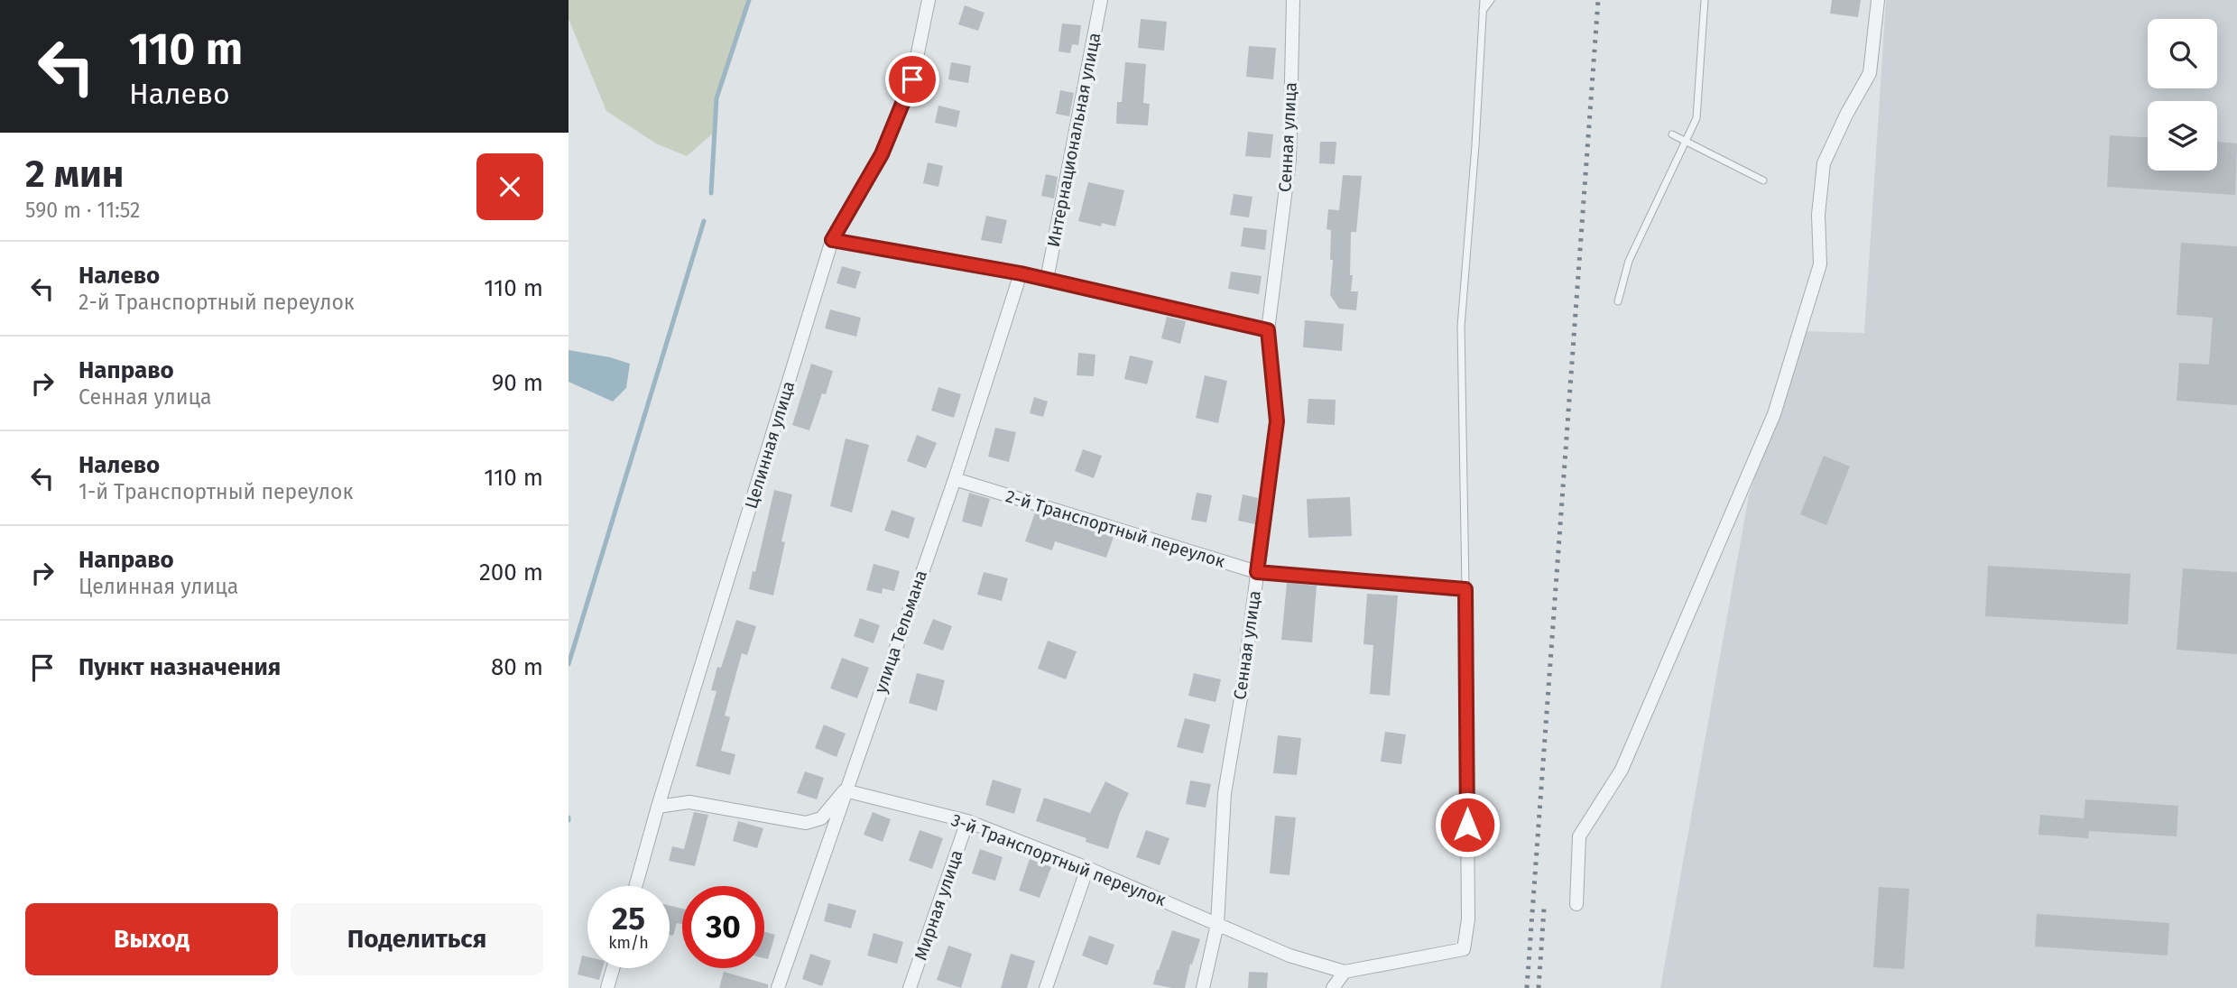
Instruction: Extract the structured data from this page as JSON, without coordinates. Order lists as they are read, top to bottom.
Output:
{
  "streets": {
    "street": [
      "Сенная улица",
      "Интернациональная улица",
      "Целинная улица",
      "2-й Транспортный переулок",
      "улица Тельмана",
      "3-й Транспортный переулок",
      "Мирная улица"
    ]
  },
  "crossings": [
    ["Сенная улица", "2-й Транспортный переулок"],
    ["Сенная улица", "3-й Транспортный переулок"],
    ["2-й Транспортный переулок", "улица Тельмана"],
    ["2-й Транспортный переулок", "3-й Транспортный переулок"],
    ["улица Тельмана", "3-й Транспортный переулок"],
    ["3-й Транспортный переулок", "Мирная улица"]
  ],
  "page": {
    "turn": ["110 m", "Налево"],
    "heading": ["2 мин", "590 m · 11:52"],
    "list": [
      {
        "name": "Налево",
        "note": "2-й Транспортный переулок",
        "value": "110 m"
      },
      {
        "name": "Направо",
        "note": "Сенная улица",
        "value": "90 m"
      },
      {
        "name": "Налево",
        "note": "1-й Транспортный переулок",
        "value": "110 m"
      },
      {
        "name": "Направо",
        "note": "Целинная улица",
        "value": "200 m"
      },
      {
        "name": "Пункт назначения",
        "value": "80 m"
      }
    ],
    "speed": "25 km/h",
    "limit": "30",
    "buttons": ["Выход", "Поделиться"]
  }
}
